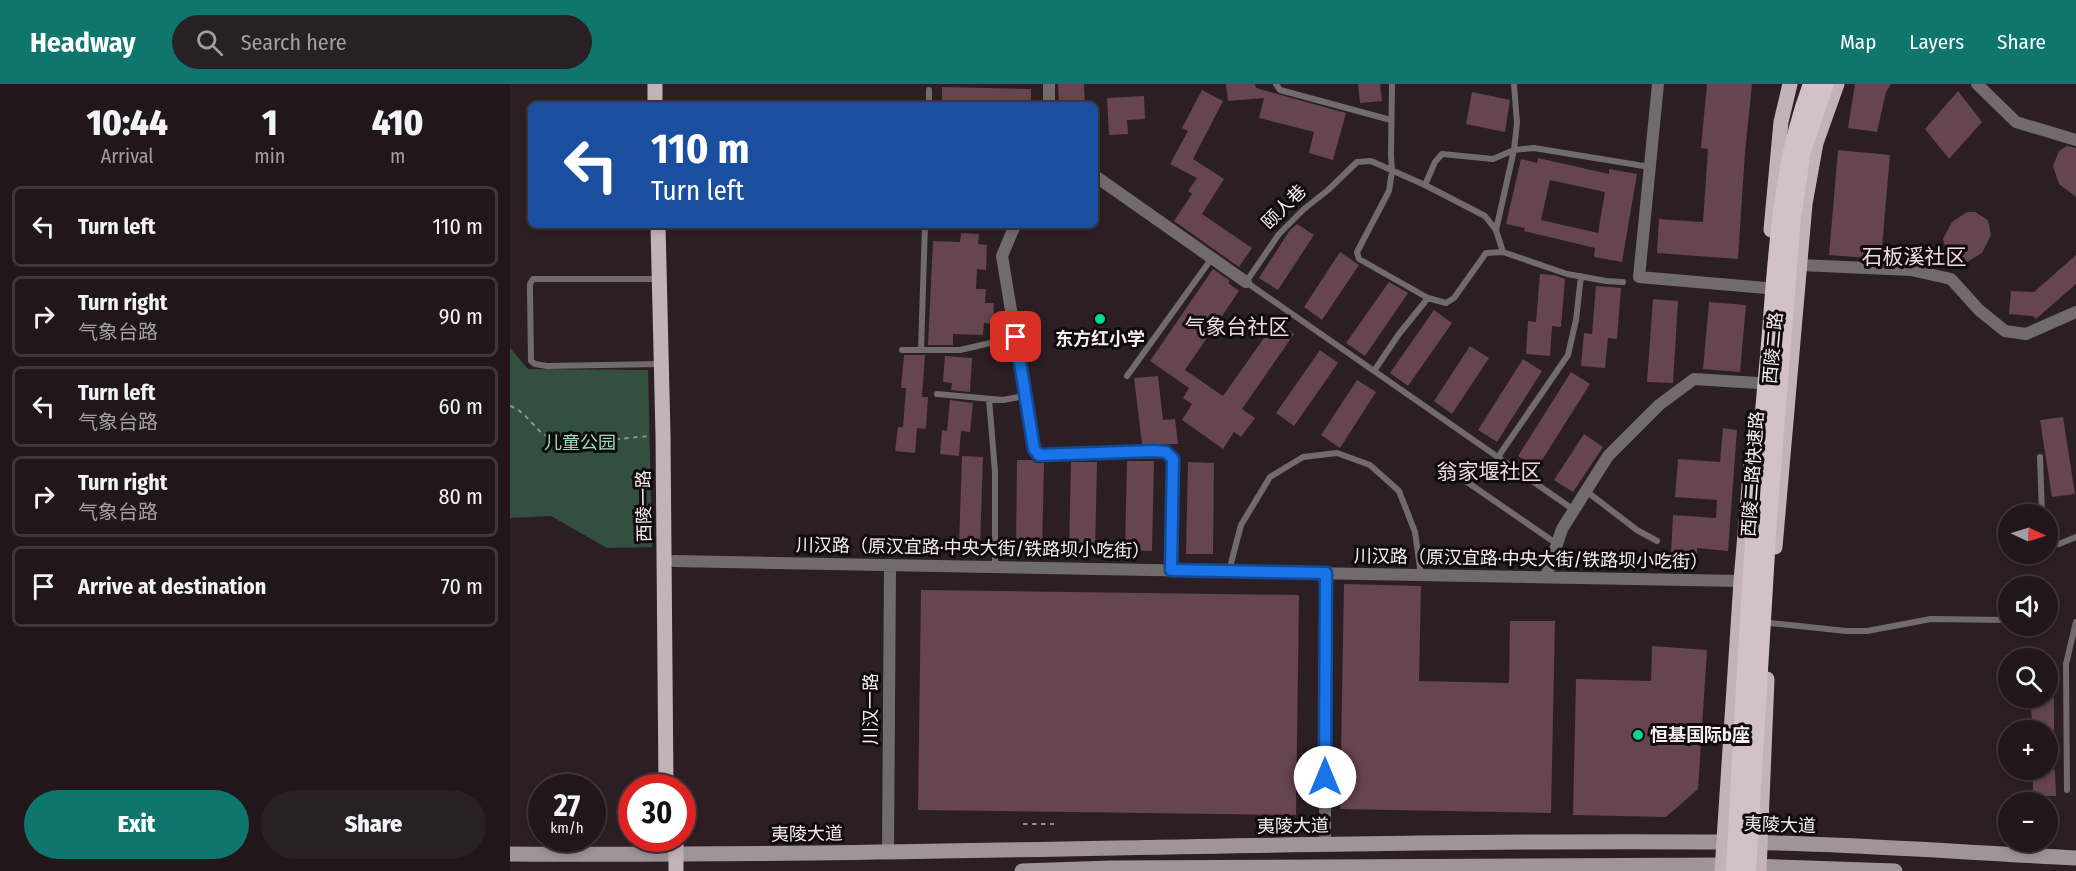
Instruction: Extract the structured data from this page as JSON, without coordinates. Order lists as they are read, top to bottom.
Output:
{
  "streets": {
    "highway": ["西陵二路快速路"],
    "main road": ["西陵二路", "西陵一路", "夷陵大道"],
    "street": ["川汉路（原汉宜路·中央大街/铁路坝小吃街）", "川汉一路"],
    "lane": ["颐人巷"]
  },
  "crossings": [
    ["西陵二路", "西陵二路快速路"],
    ["西陵二路", "川汉路（原汉宜路·中央大街/铁路坝小吃街）"],
    ["西陵二路", "夷陵大道"],
    ["西陵一路", "川汉路（原汉宜路·中央大街/铁路坝小吃街）"],
    ["川汉路（原汉宜路·中央大街/铁路坝小吃街）", "川汉一路"],
    ["川汉一路", "夷陵大道"]
  ],
  "districts": ["石板溪社区", "气象台社区", "翁家堰社区"],
  "parks": ["儿童公园"],
  "places": ["东方红小学", "恒基国际b座"],
  "north": "right",
  "page": {
    "header": "Headway",
    "search": "Search here",
    "nav": ["Map", "Layers", "Share"],
    "eta": [
      "10:44",
      "Arrival",
      "1",
      "min",
      "410",
      "m"
    ],
    "turn": ["110 m", "Turn left"],
    "list": [
      {
        "name": "Turn left",
        "value": "110 m"
      },
      {
        "name": "Turn right",
        "note": "气象台路",
        "value": "90 m"
      },
      {
        "name": "Turn left",
        "note": "气象台路",
        "value": "60 m"
      },
      {
        "name": "Turn right",
        "note": "气象台路",
        "value": "80 m"
      },
      {
        "name": "Arrive at destination",
        "value": "70 m"
      }
    ],
    "map_buttons": ["+", "−"],
    "speed": "27 km/h",
    "limit": "30",
    "buttons": ["Exit", "Share"]
  }
}
